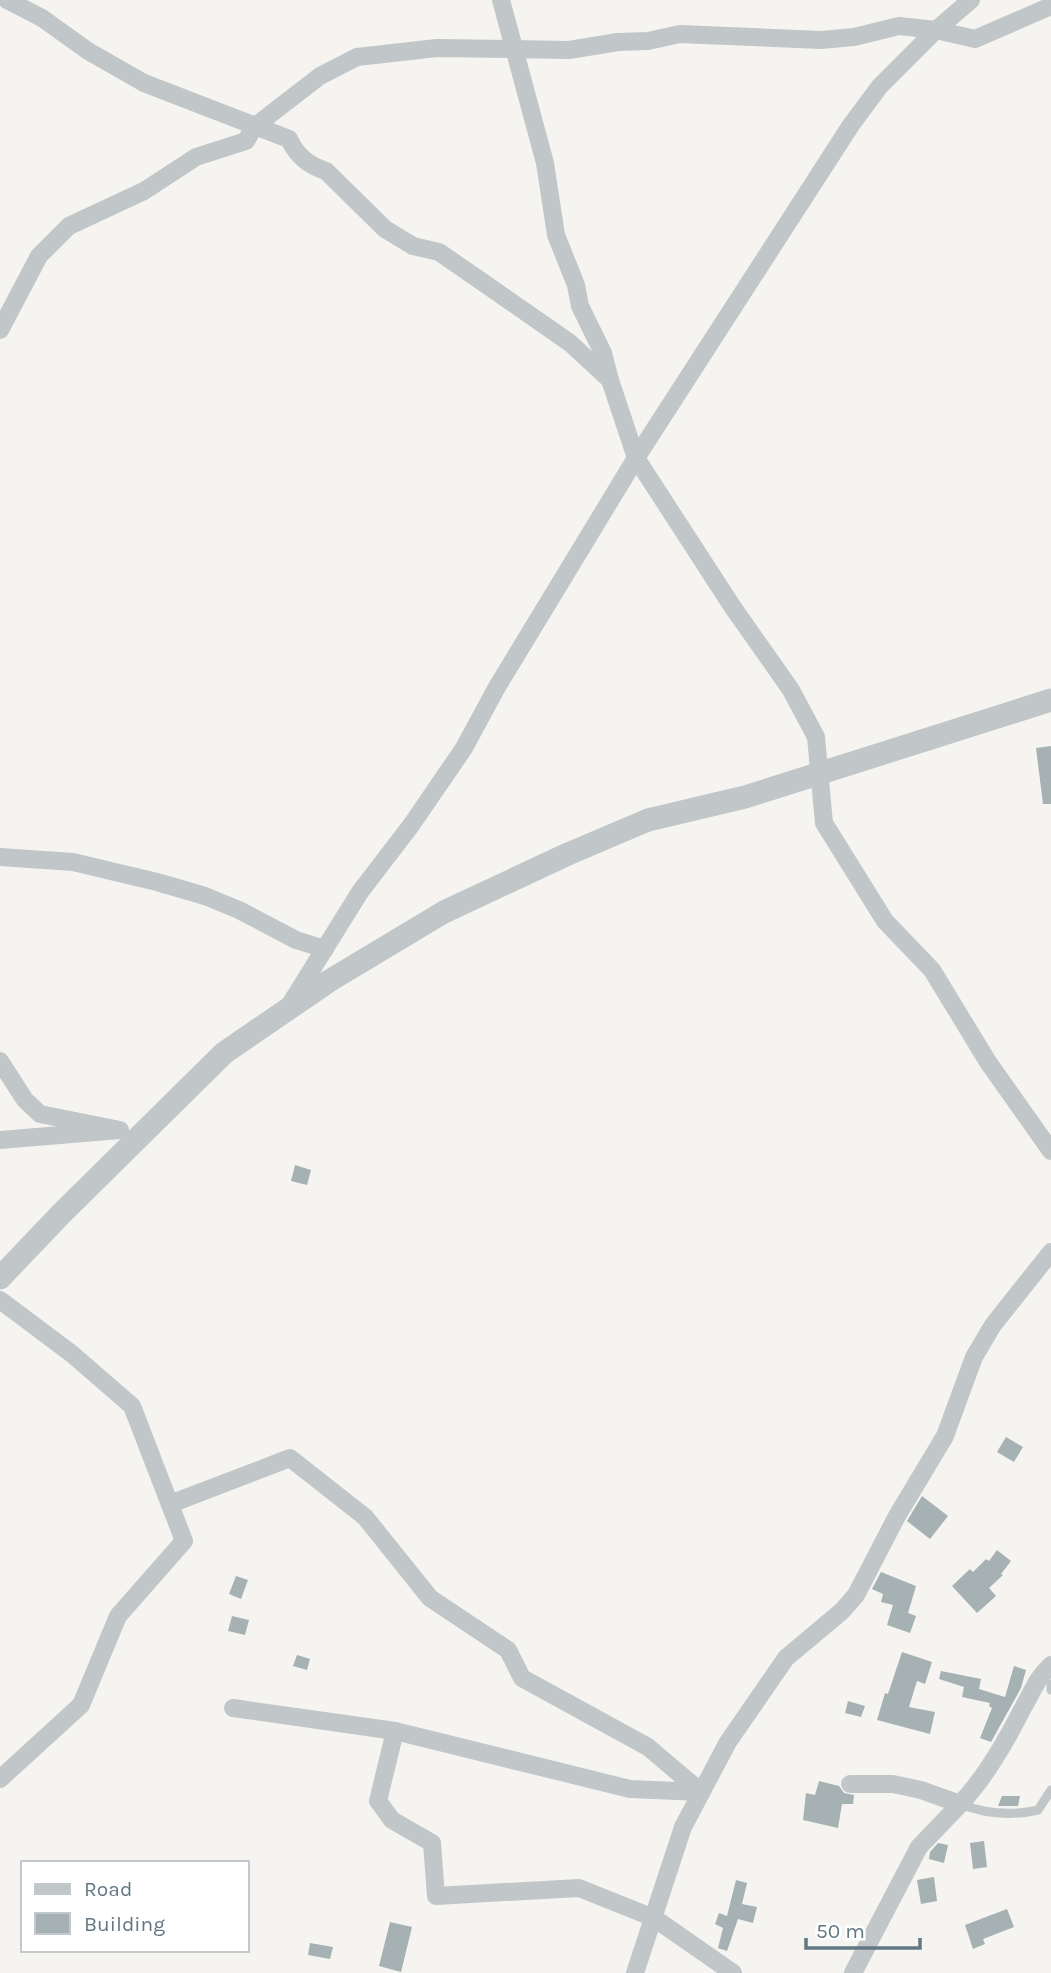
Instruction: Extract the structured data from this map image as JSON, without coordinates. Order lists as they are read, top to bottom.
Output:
{
  "legend": ["Road", "Building"],
  "scale_bar": "50 m"
}
